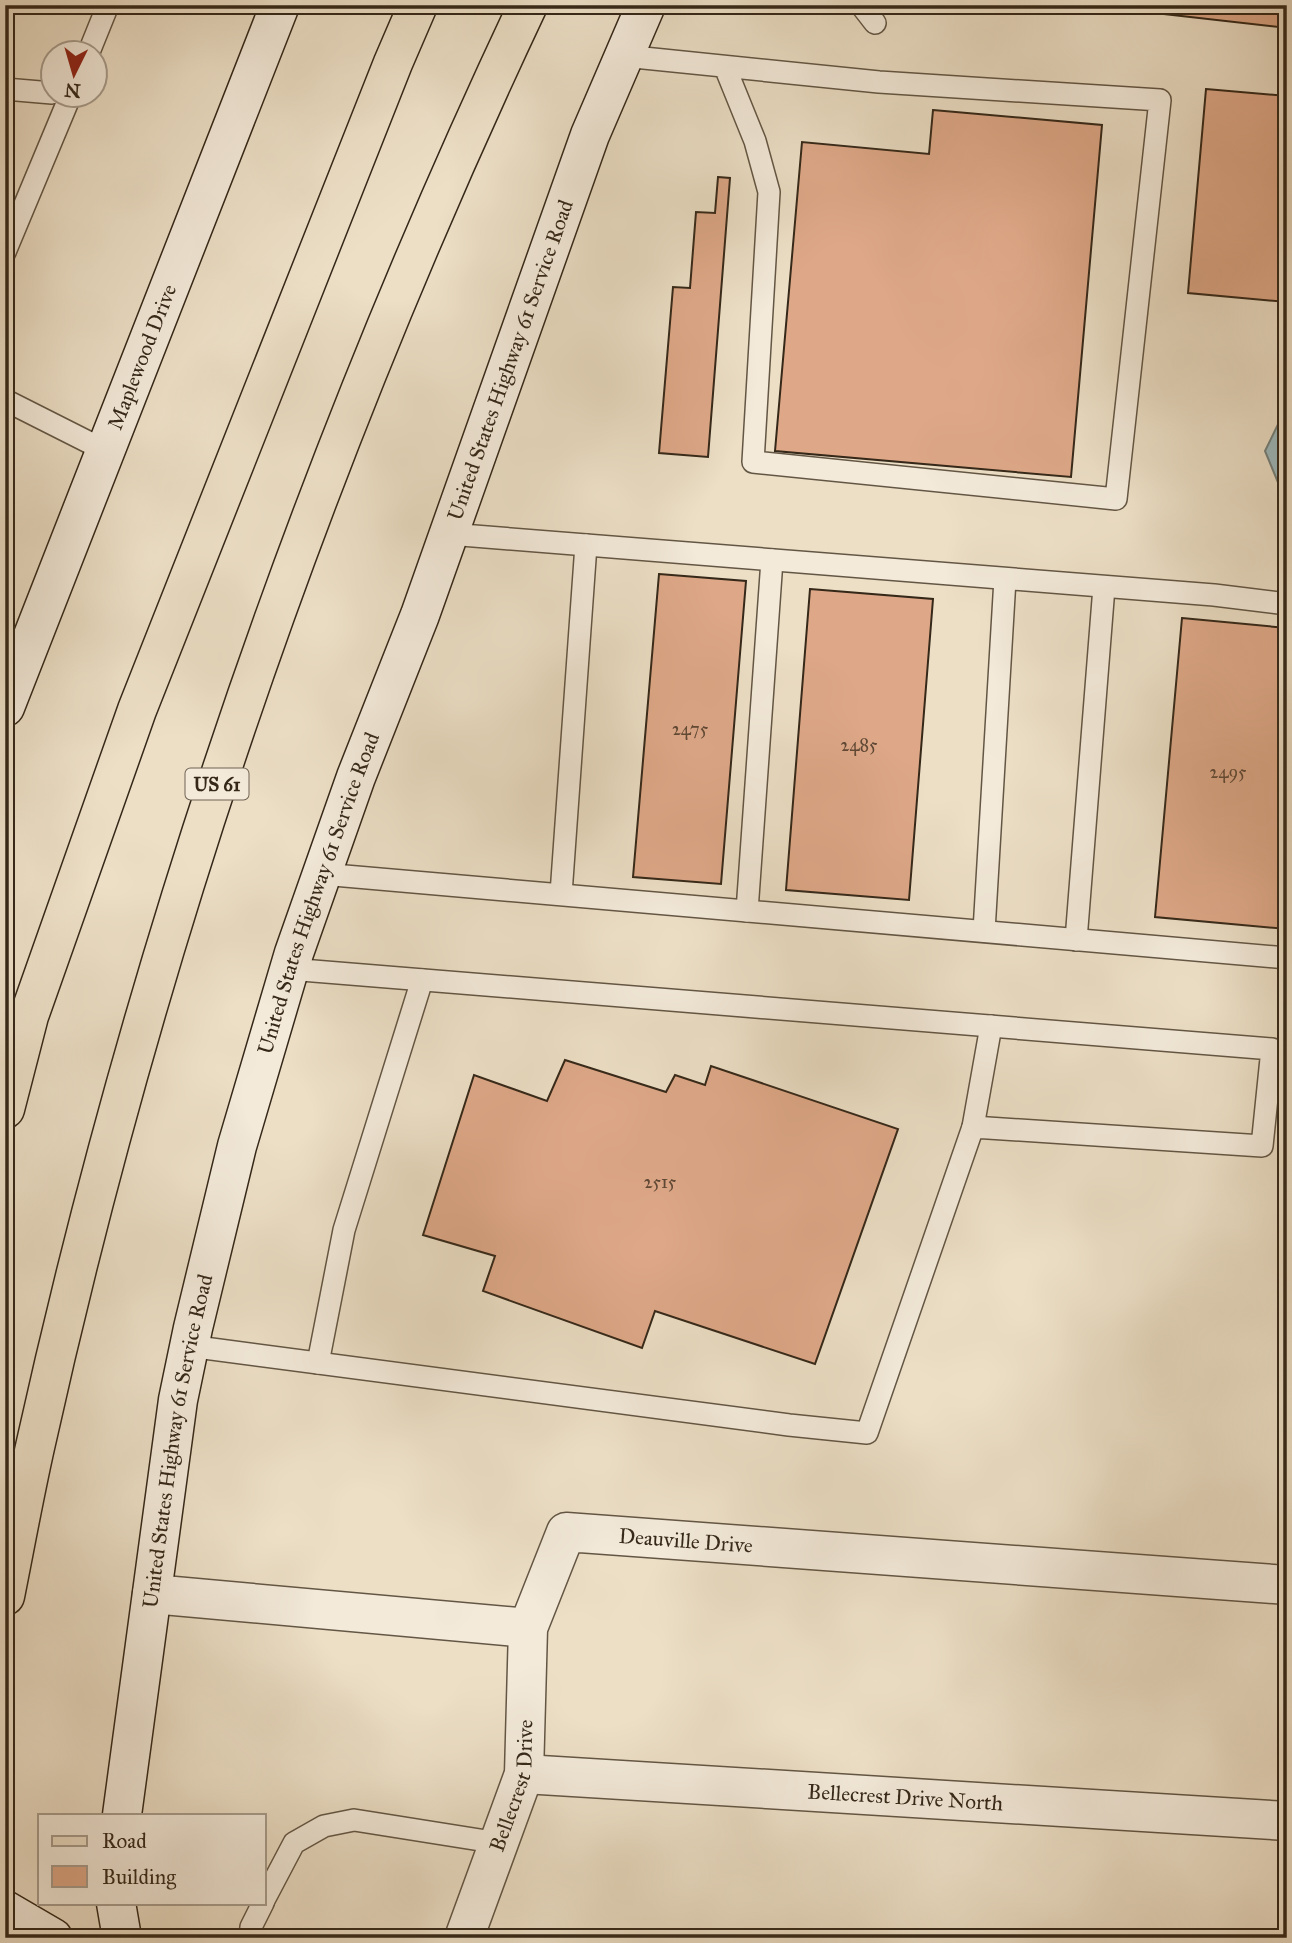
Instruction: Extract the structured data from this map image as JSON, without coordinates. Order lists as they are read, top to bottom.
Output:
{
  "streets": {
    "main road": ["US 61"],
    "street": [
      "Maplewood Drive",
      "United States Highway 61 Service Road",
      "Deauville Drive",
      "Bellecrest Drive",
      "Bellecrest Drive North"
    ]
  },
  "crossings": [
    ["Deauville Drive", "Bellecrest Drive"],
    ["Bellecrest Drive", "Bellecrest Drive North"]
  ],
  "house_numbers": [
    "2475",
    "2485",
    "2495",
    "2515"
  ],
  "legend": ["Road", "Building"],
  "north": "bottom"
}
